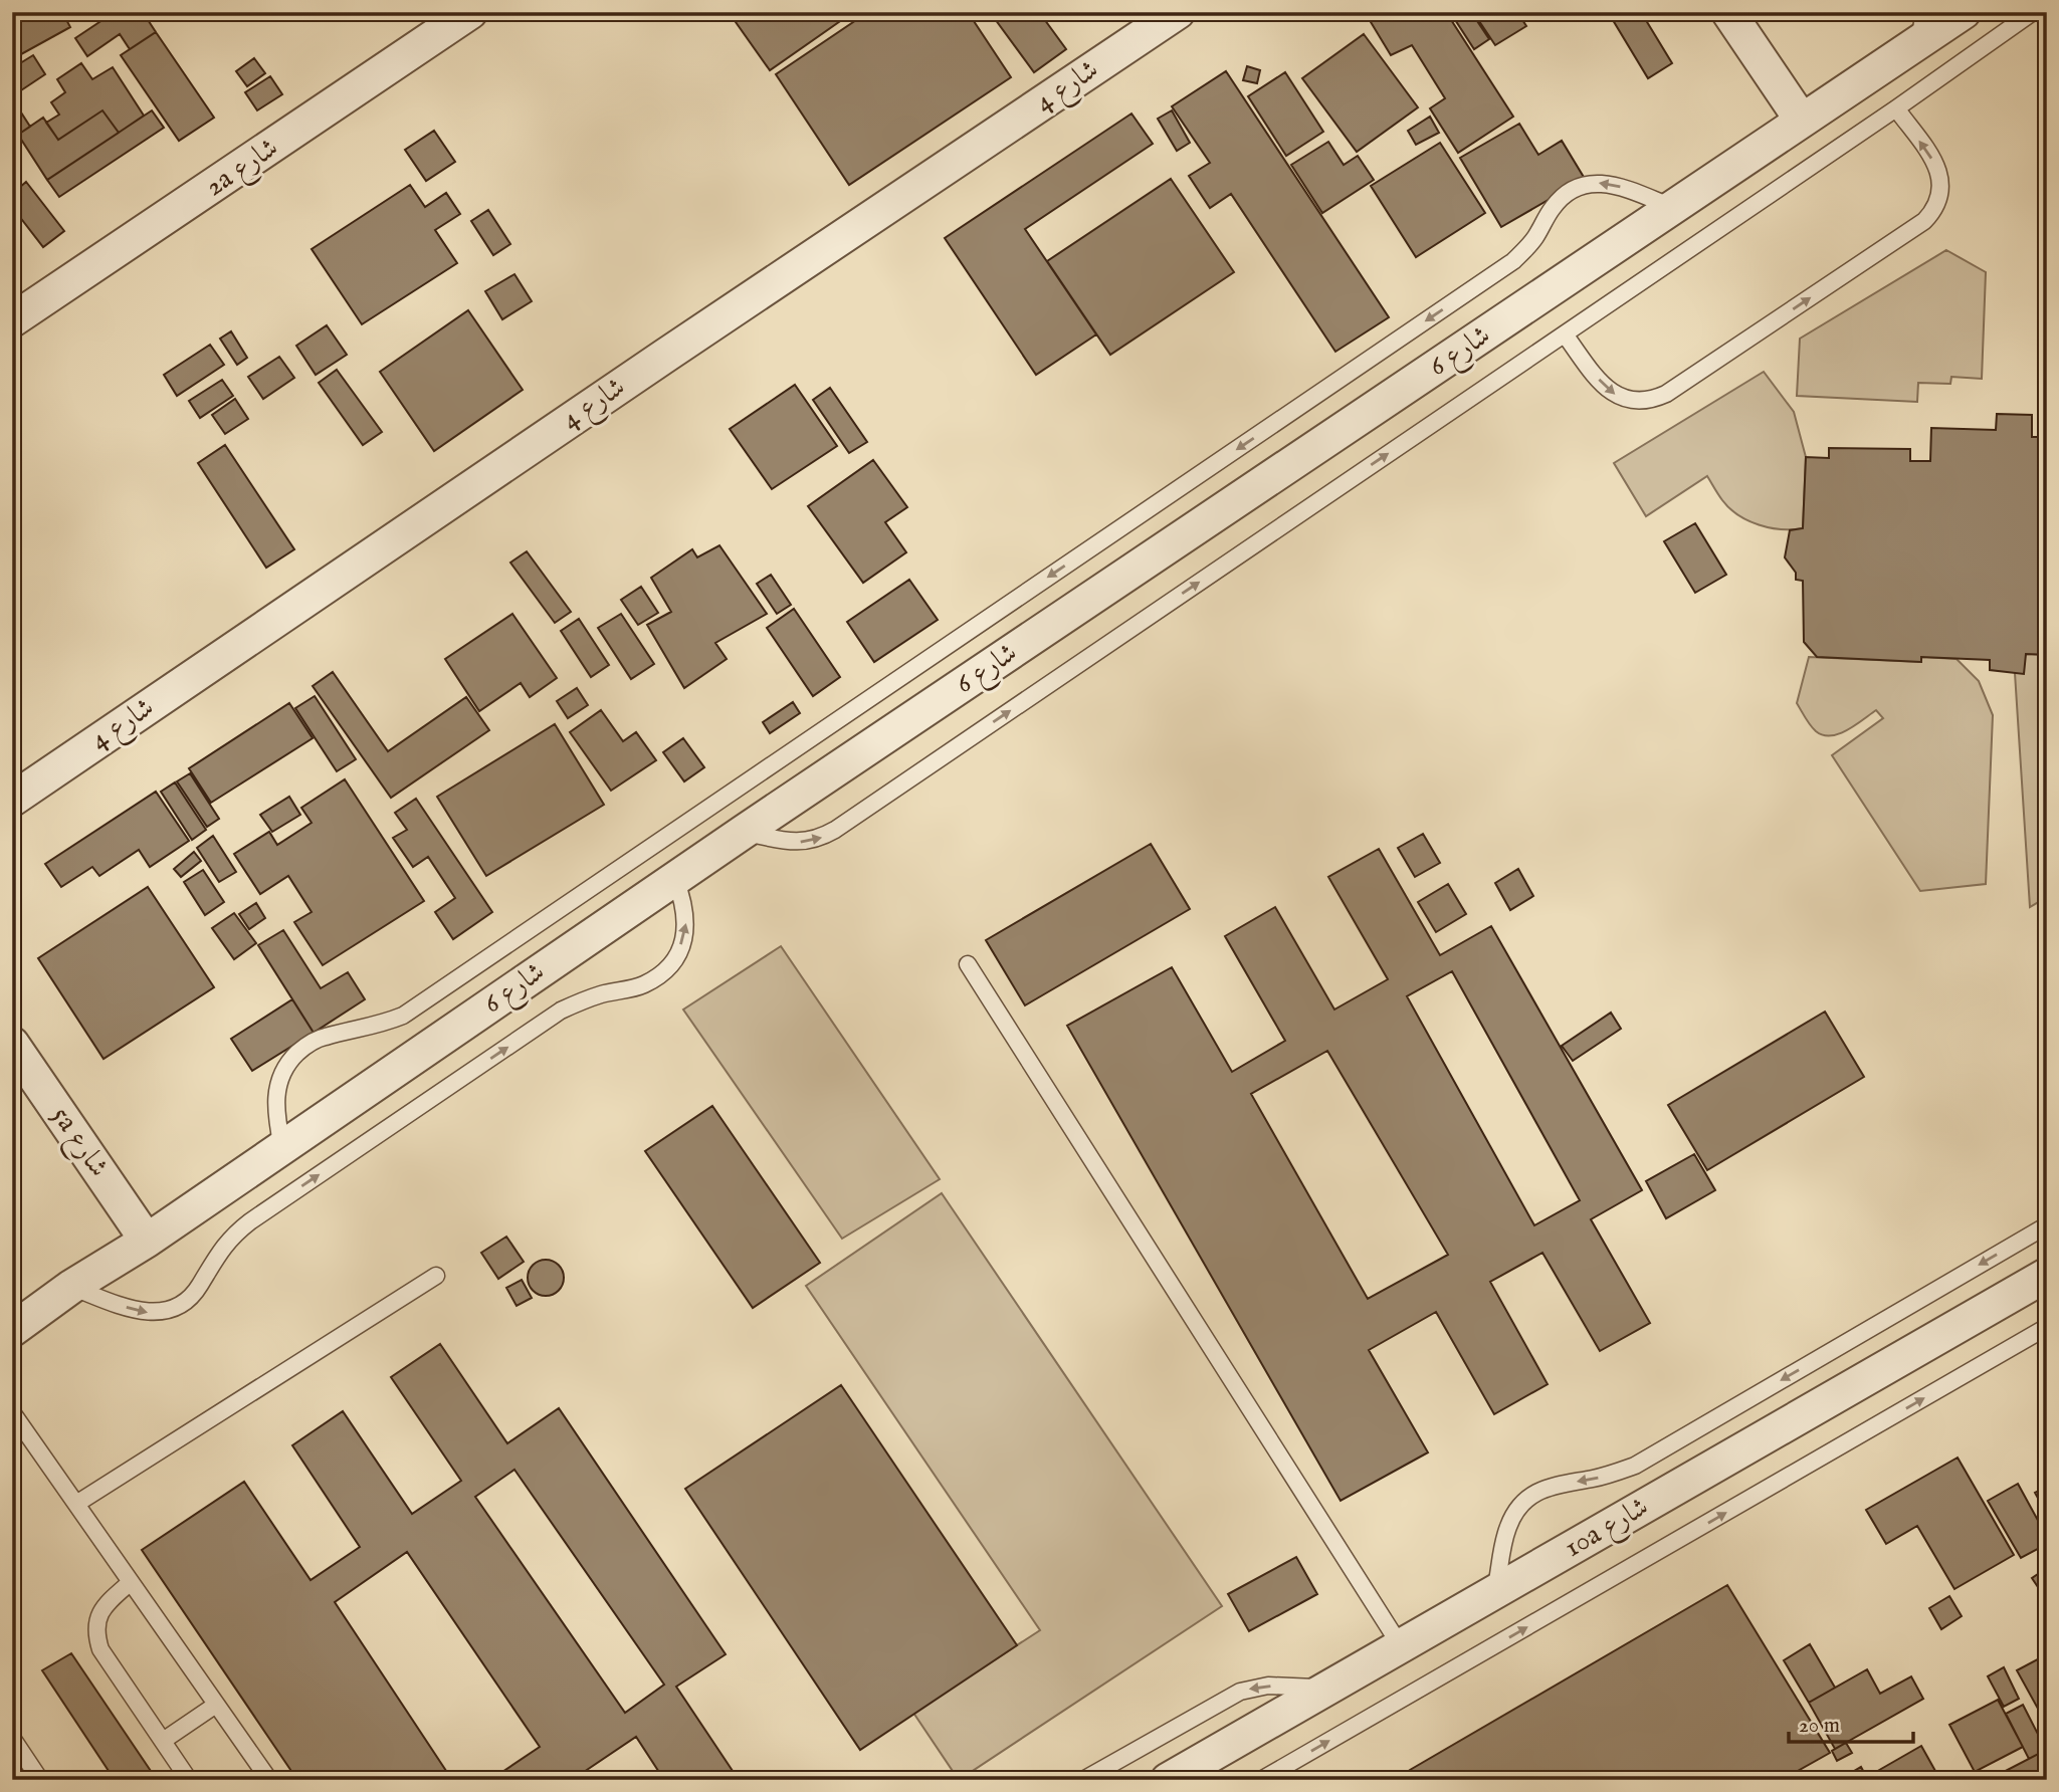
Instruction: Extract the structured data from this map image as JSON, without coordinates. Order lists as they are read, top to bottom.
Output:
{
  "streets": {
    "street": [
      "شارع 4",
      "2a شارع",
      "شارع 6",
      "5a شارع",
      "10a شارع"
    ]
  },
  "crossings": [
    ["شارع 6", "5a شارع"]
  ],
  "scale_bar": "20 m"
}
